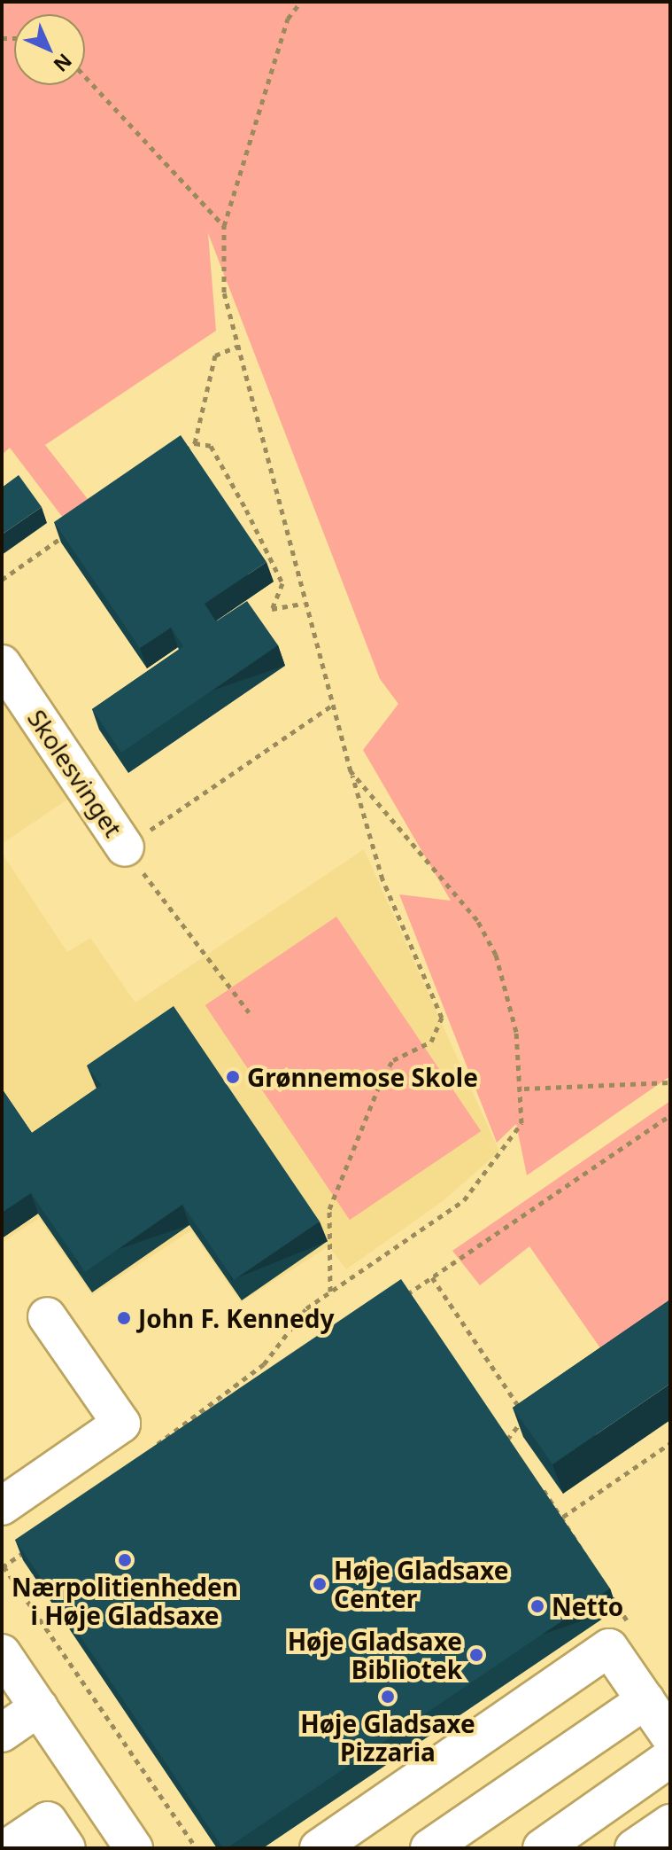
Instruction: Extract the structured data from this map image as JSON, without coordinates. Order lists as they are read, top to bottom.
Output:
{
  "streets": {
    "street": ["Skolesvinget"]
  },
  "places": [
    "Grønnemose Skole",
    "John F. Kennedy",
    "Nærpolitienheden i Høje Gladsaxe",
    "Høje Gladsaxe Center",
    "Netto",
    "Høje Gladsaxe Bibliotek",
    "Høje Gladsaxe Pizzaria"
  ],
  "north": "bottom right"
}
